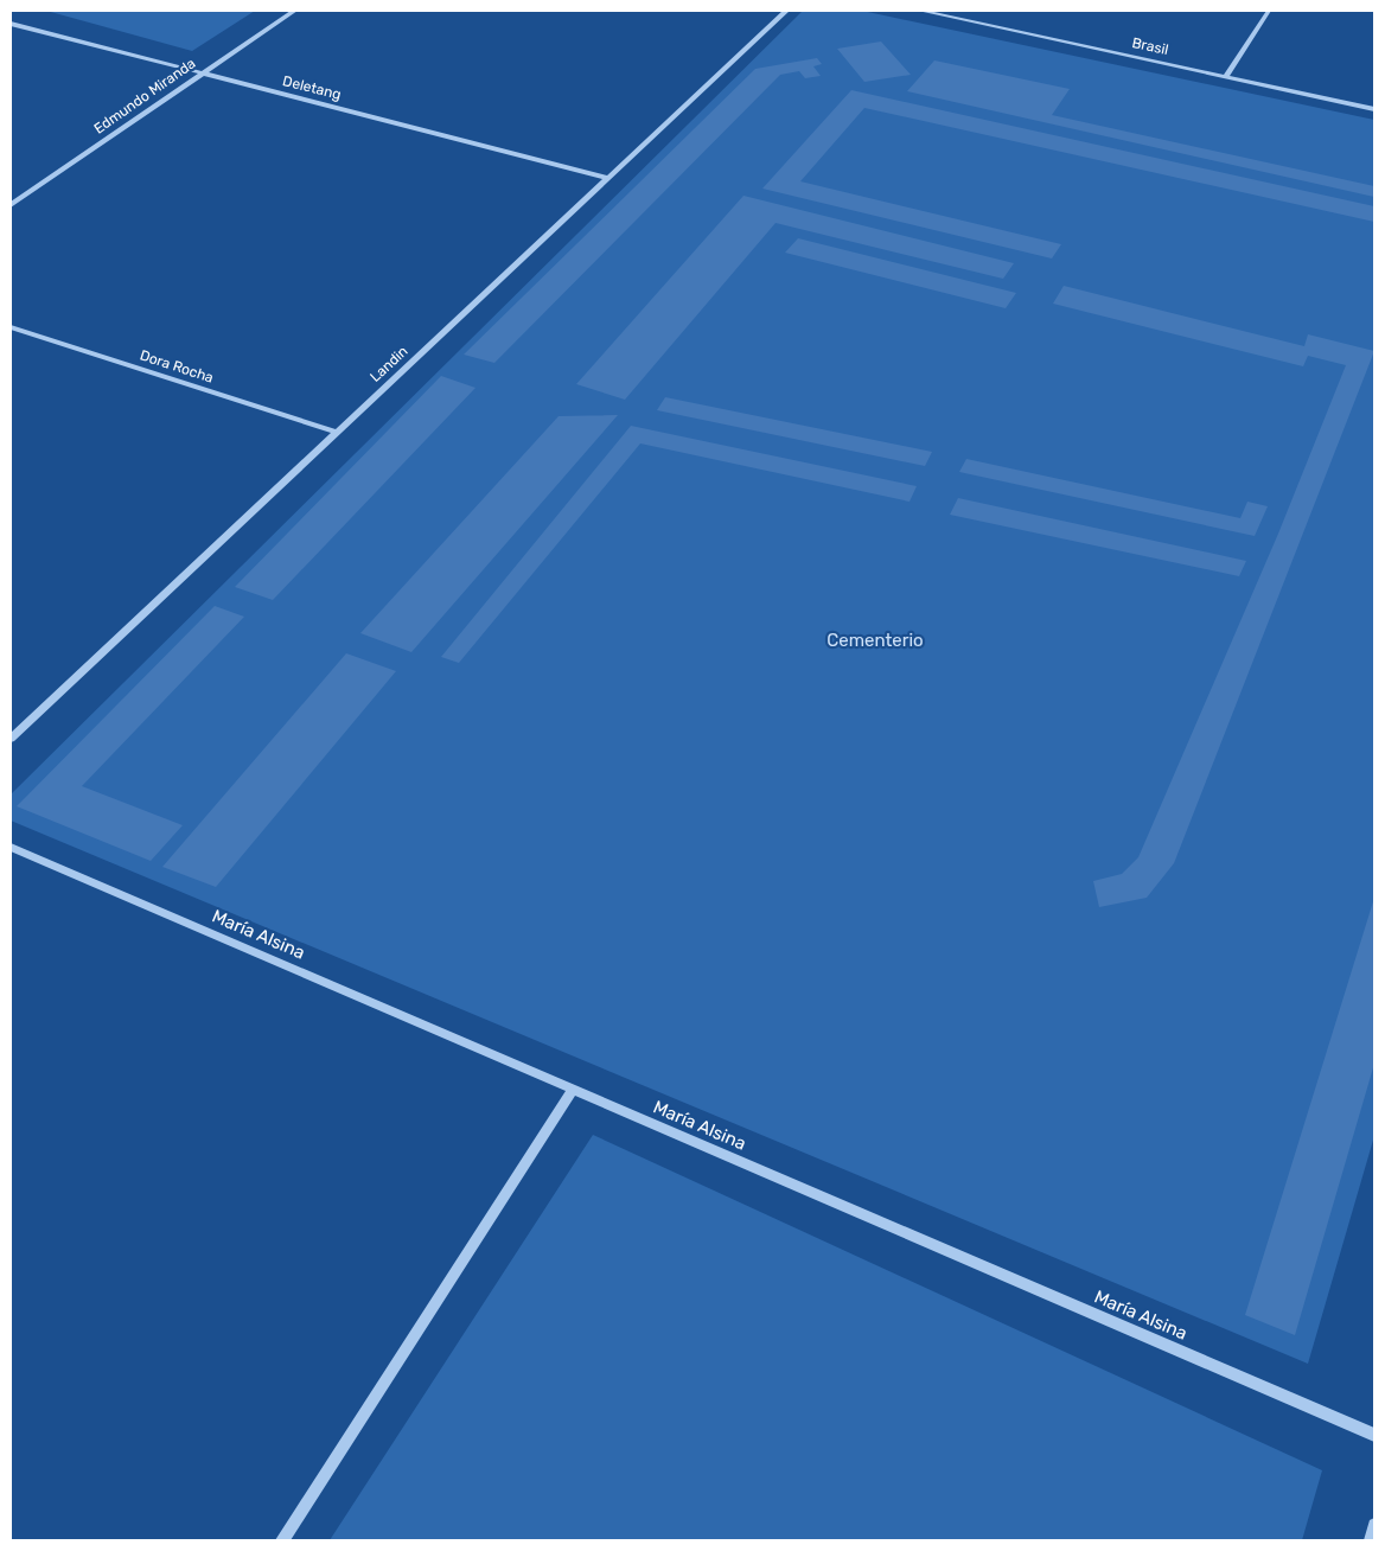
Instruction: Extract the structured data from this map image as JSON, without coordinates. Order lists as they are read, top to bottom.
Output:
{
  "streets": {
    "street": [
      "Brasil",
      "Deletang",
      "Edmundo Miranda",
      "Landin",
      "Dora Rocha",
      "María Alsina"
    ]
  },
  "crossings": [
    ["Deletang", "Edmundo Miranda"],
    ["Deletang", "Landin"],
    ["Landin", "Dora Rocha"]
  ],
  "parks": ["Cementerio"]
}
